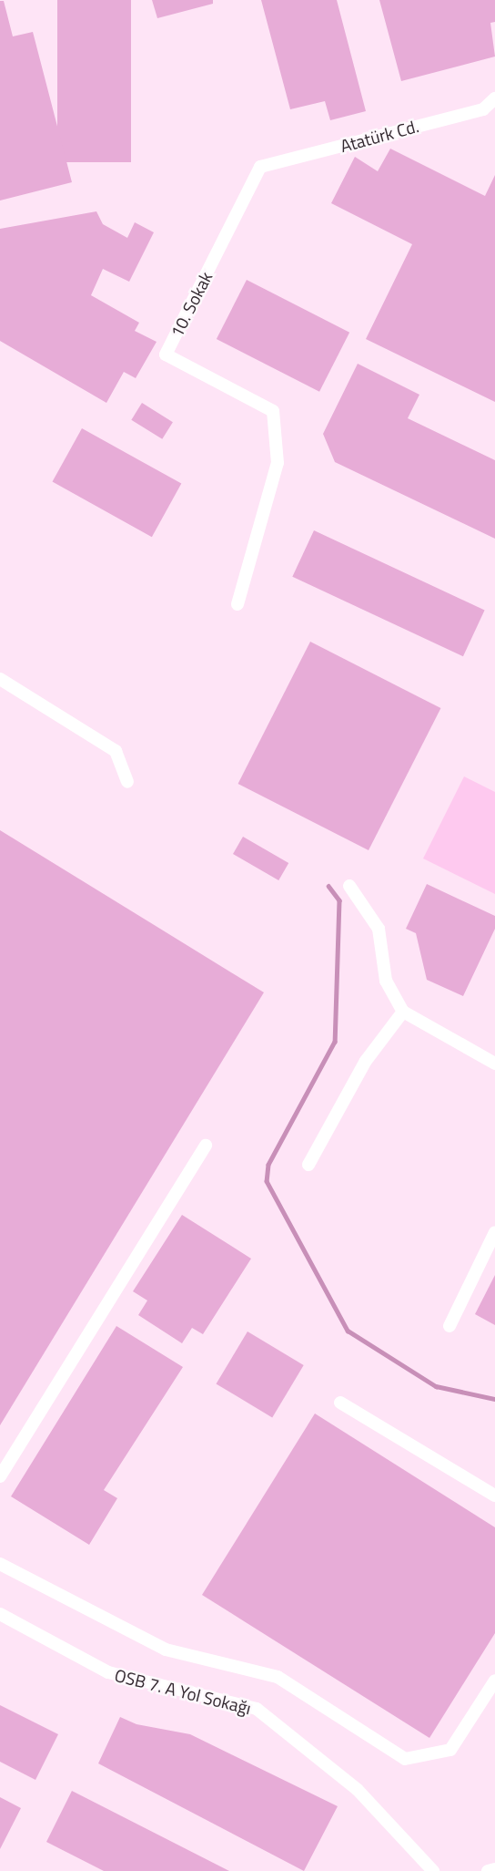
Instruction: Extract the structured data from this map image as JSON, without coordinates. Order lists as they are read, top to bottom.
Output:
{
  "streets": {
    "street": ["Atatürk Cd.", "10. Sokak", "OSB 7. A Yol Sokağı"]
  },
  "crossings": [
    ["Atatürk Cd.", "10. Sokak"]
  ]
}
